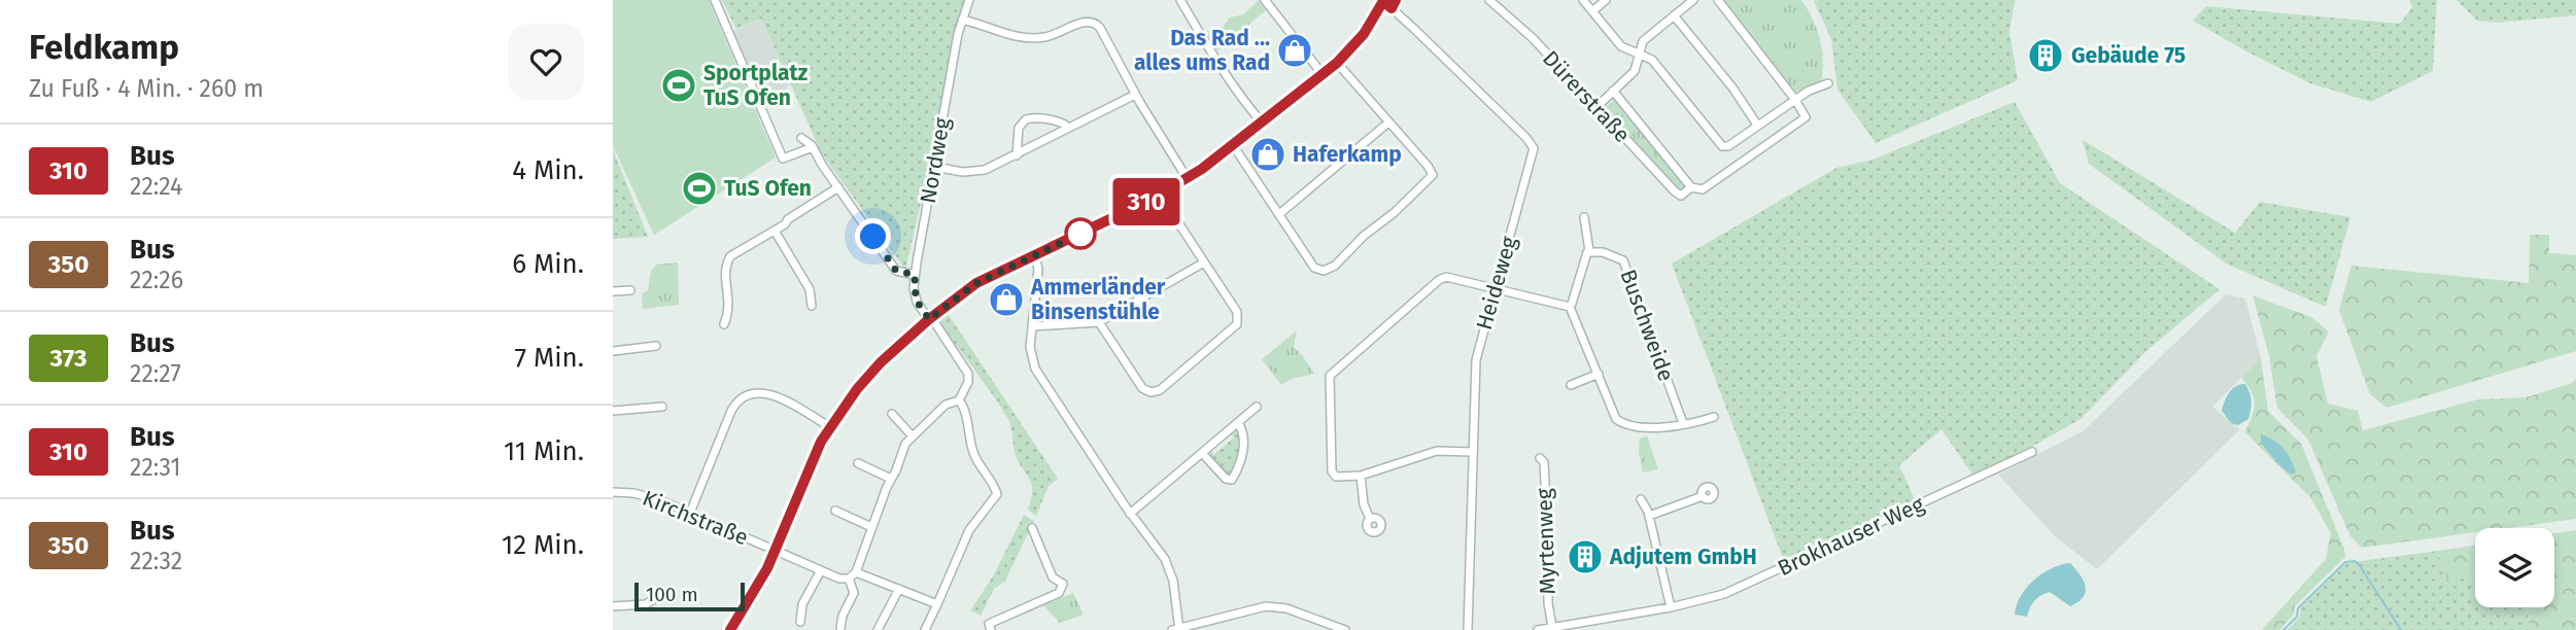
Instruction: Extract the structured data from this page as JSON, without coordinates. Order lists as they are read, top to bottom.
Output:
{
  "streets": {
    "street": [
      "Dürerstraße",
      "Nordweg",
      "Heideweg",
      "Buschweide",
      "Kirchstraße",
      "Brokhauser Weg",
      "Myrtenweg"
    ]
  },
  "crossings": [
    ["Brokhauser Weg", "Myrtenweg"]
  ],
  "places": {
    "shop": ["Das Rad ... alles ums Rad", "Haferkamp", "Ammerländer Binsenstühle"],
    "building": ["Gebäude 75", "Adjutem GmbH"],
    "sports": ["Sportplatz TuS Ofen", "TuS Ofen"]
  },
  "lines": ["bus line 310"],
  "scale_bar": "100 m",
  "page": {
    "heading": ["Feldkamp", "Zu Fuß · 4 Min. · 260 m"],
    "on_map": "310",
    "list": [
      {
        "mark": "310",
        "name": "Bus",
        "note": "22:24",
        "value": "4 Min."
      },
      {
        "mark": "350",
        "name": "Bus",
        "note": "22:26",
        "value": "6 Min."
      },
      {
        "mark": "373",
        "name": "Bus",
        "note": "22:27",
        "value": "7 Min."
      },
      {
        "mark": "310",
        "name": "Bus",
        "note": "22:31",
        "value": "11 Min."
      },
      {
        "mark": "350",
        "name": "Bus",
        "note": "22:32",
        "value": "12 Min."
      }
    ],
    "scale": "100 m"
  }
}
